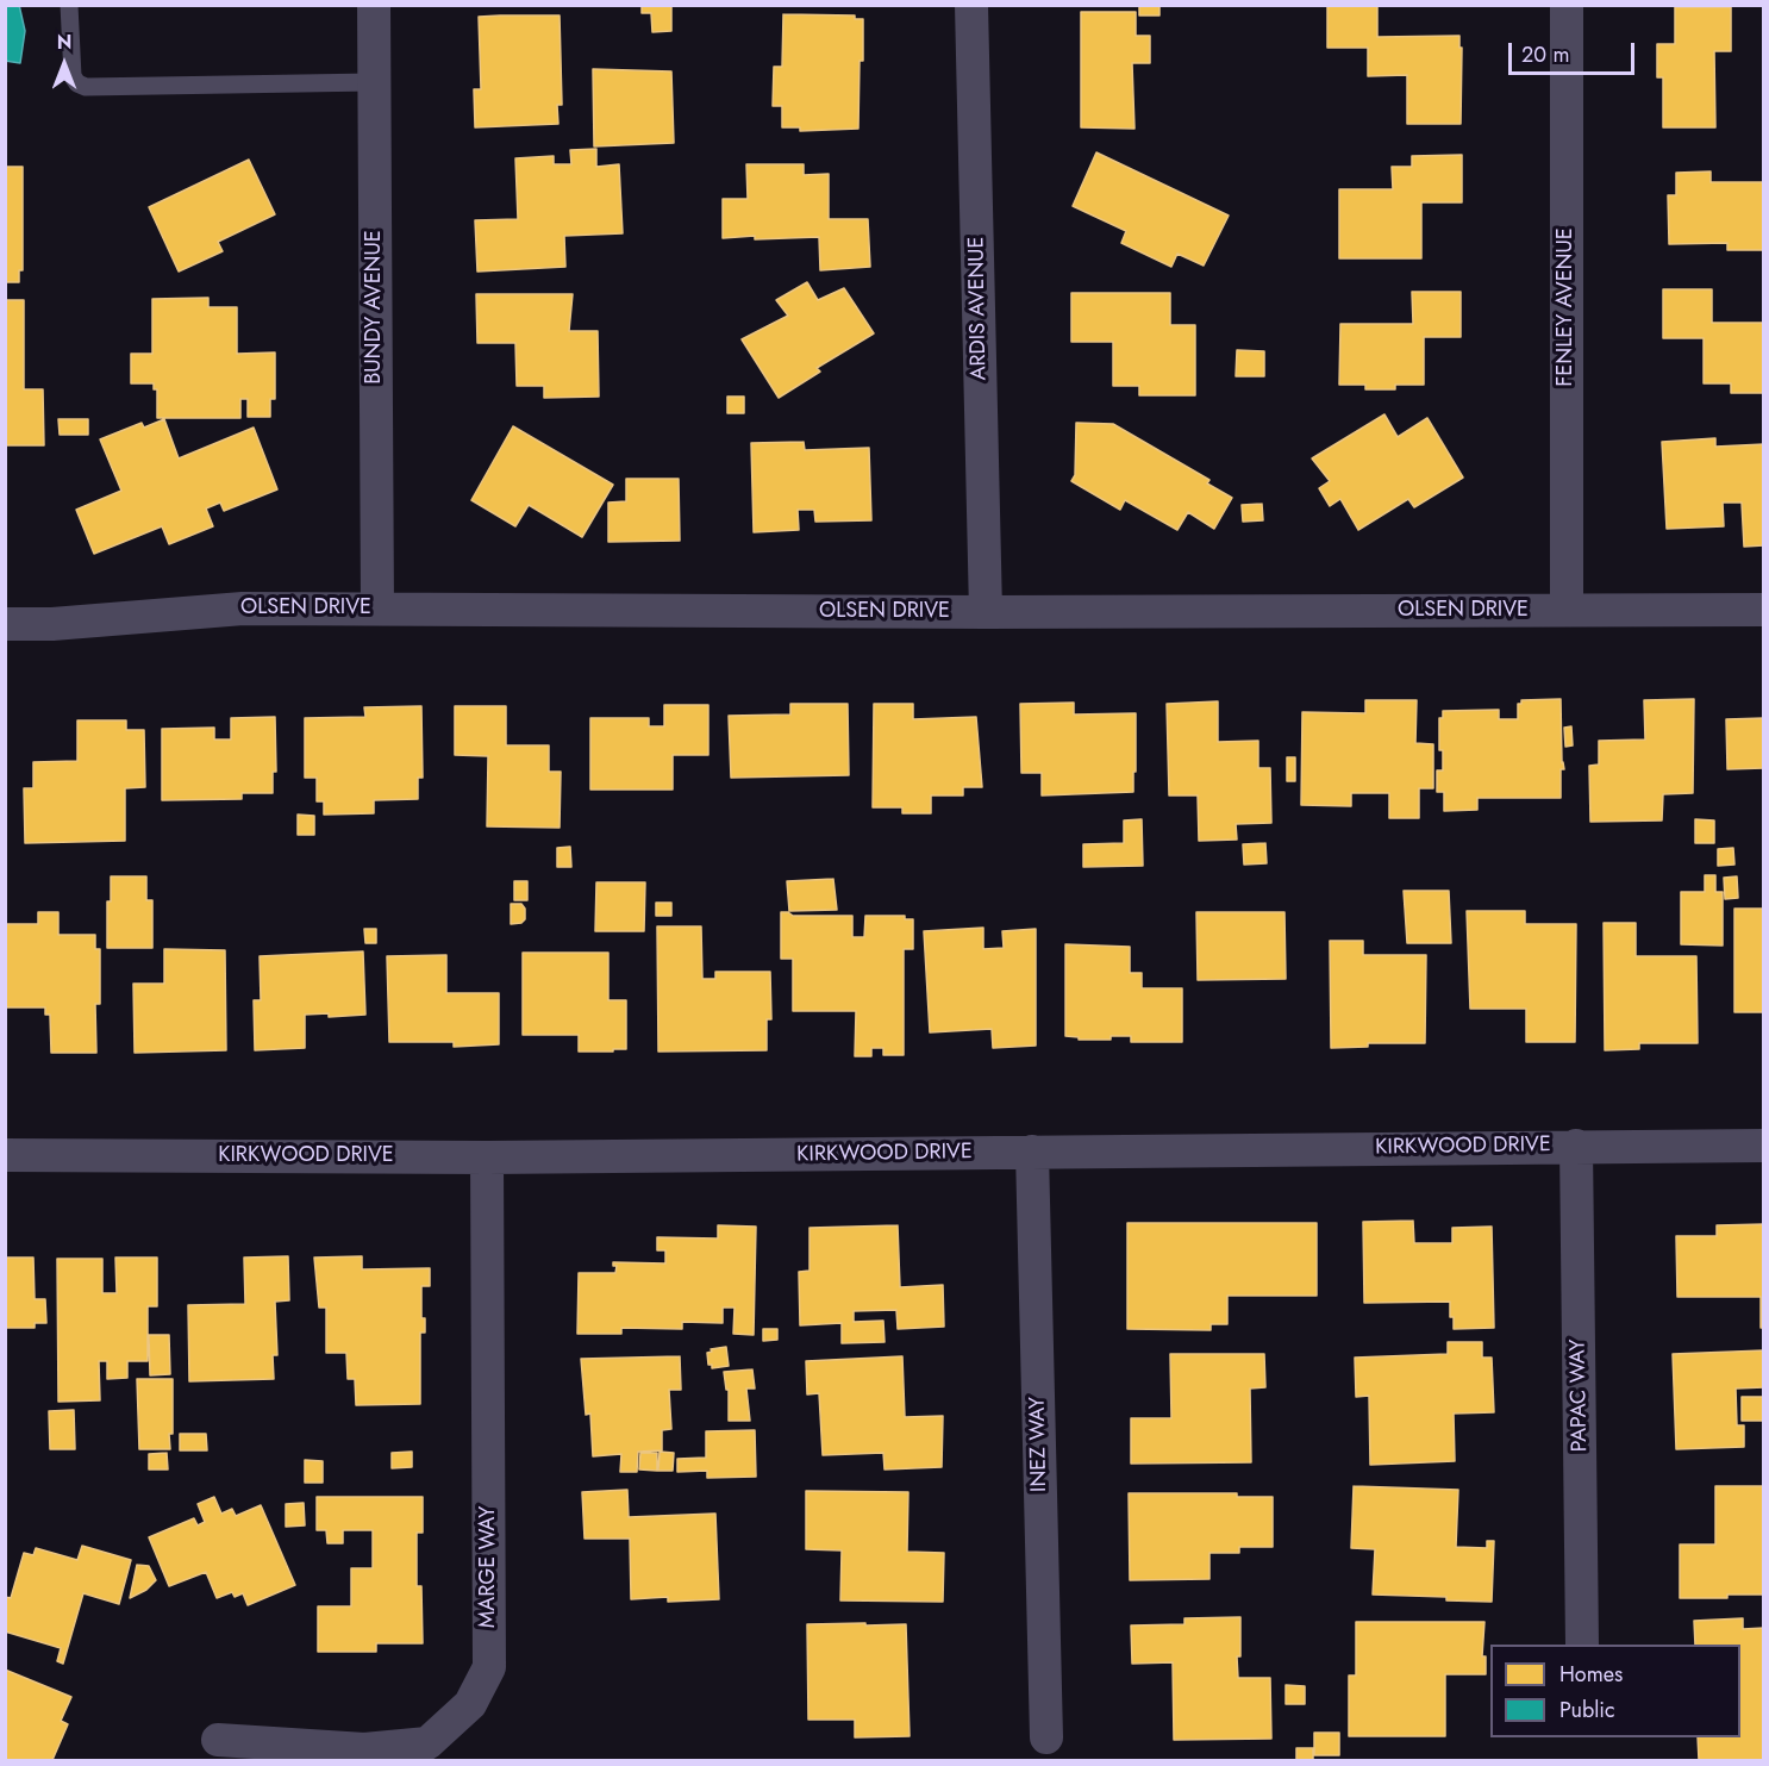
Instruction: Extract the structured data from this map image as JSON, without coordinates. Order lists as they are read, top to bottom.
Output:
{
  "streets": {
    "street": [
      "BUNDY AVENUE",
      "FENLEY AVENUE",
      "ARDIS AVENUE",
      "OLSEN DRIVE",
      "KIRKWOOD DRIVE",
      "PAPAC WAY",
      "INEZ WAY",
      "MARGE WAY"
    ]
  },
  "crossings": [
    ["BUNDY AVENUE", "OLSEN DRIVE"],
    ["FENLEY AVENUE", "OLSEN DRIVE"],
    ["ARDIS AVENUE", "OLSEN DRIVE"],
    ["KIRKWOOD DRIVE", "PAPAC WAY"],
    ["KIRKWOOD DRIVE", "INEZ WAY"],
    ["KIRKWOOD DRIVE", "MARGE WAY"]
  ],
  "legend": ["Homes", "Public"],
  "scale_bar": "20 m",
  "north": "top"
}
